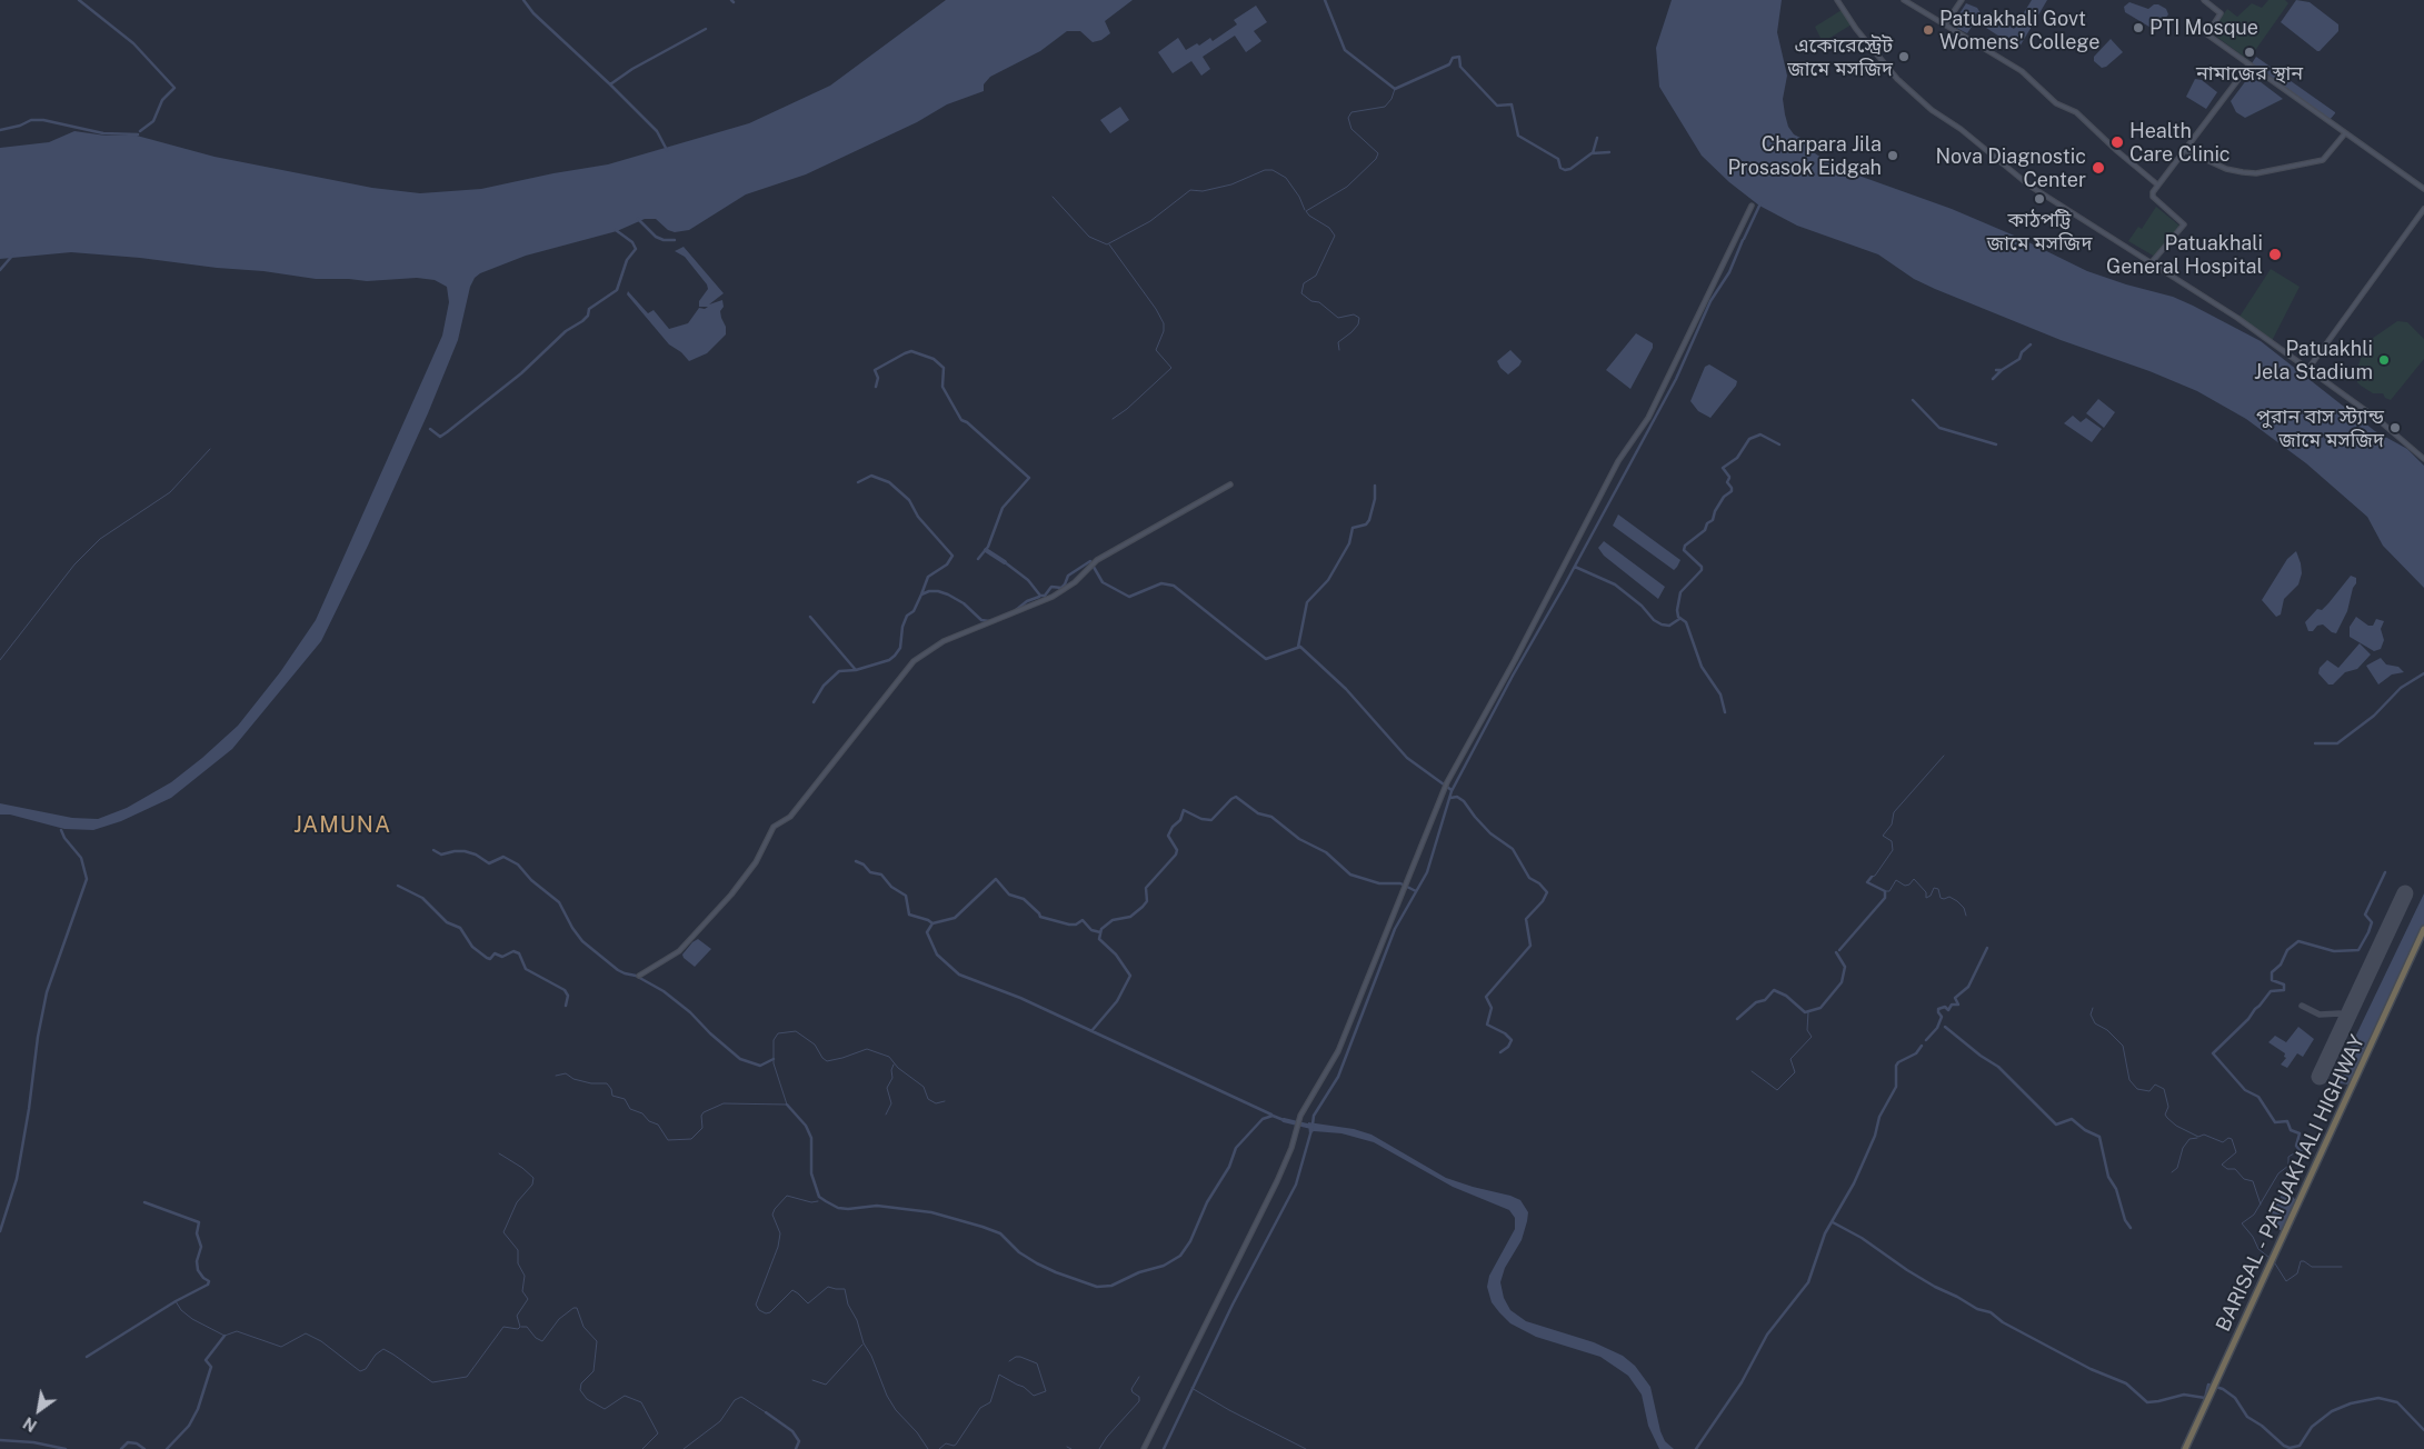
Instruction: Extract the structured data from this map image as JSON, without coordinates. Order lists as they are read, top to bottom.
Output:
{
  "streets": {
    "highway": ["BARISAL - PATUAKHALI HIGHWAY"]
  },
  "districts": ["JAMUNA"],
  "places": [
    "PTI Mosque",
    "Patuakhali Govt Womens' College",
    "নামাজের স্থান",
    "একোরেস্ট্রেট জামে মসজিদ",
    "Health Care Clinic",
    "Charpara Jila Prosasok Eidgah",
    "Nova Diagnostic Center",
    "কাঠপট্টি জামে মসজিদ",
    "Patuakhali General Hospital",
    "Patuakhli Jela Stadium",
    "পুরান বাস স্ট্যান্ড জামে মসজিদ"
  ],
  "north": "bottom left"
}
